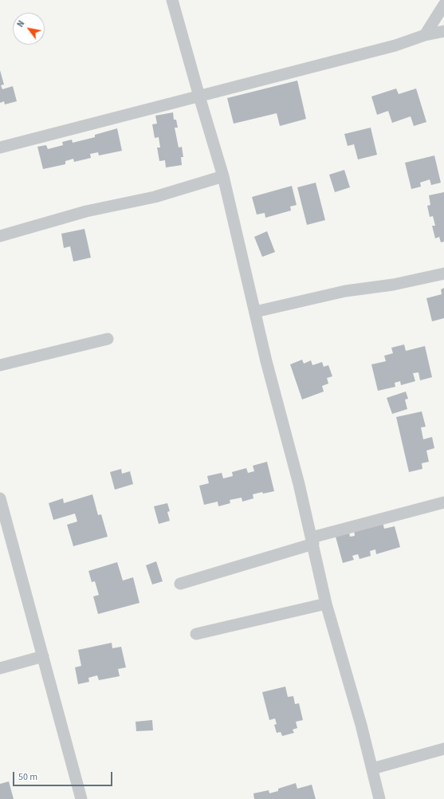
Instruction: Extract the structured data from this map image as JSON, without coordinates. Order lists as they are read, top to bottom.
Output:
{
  "scale_bar": "50 m",
  "north": "top left"
}
